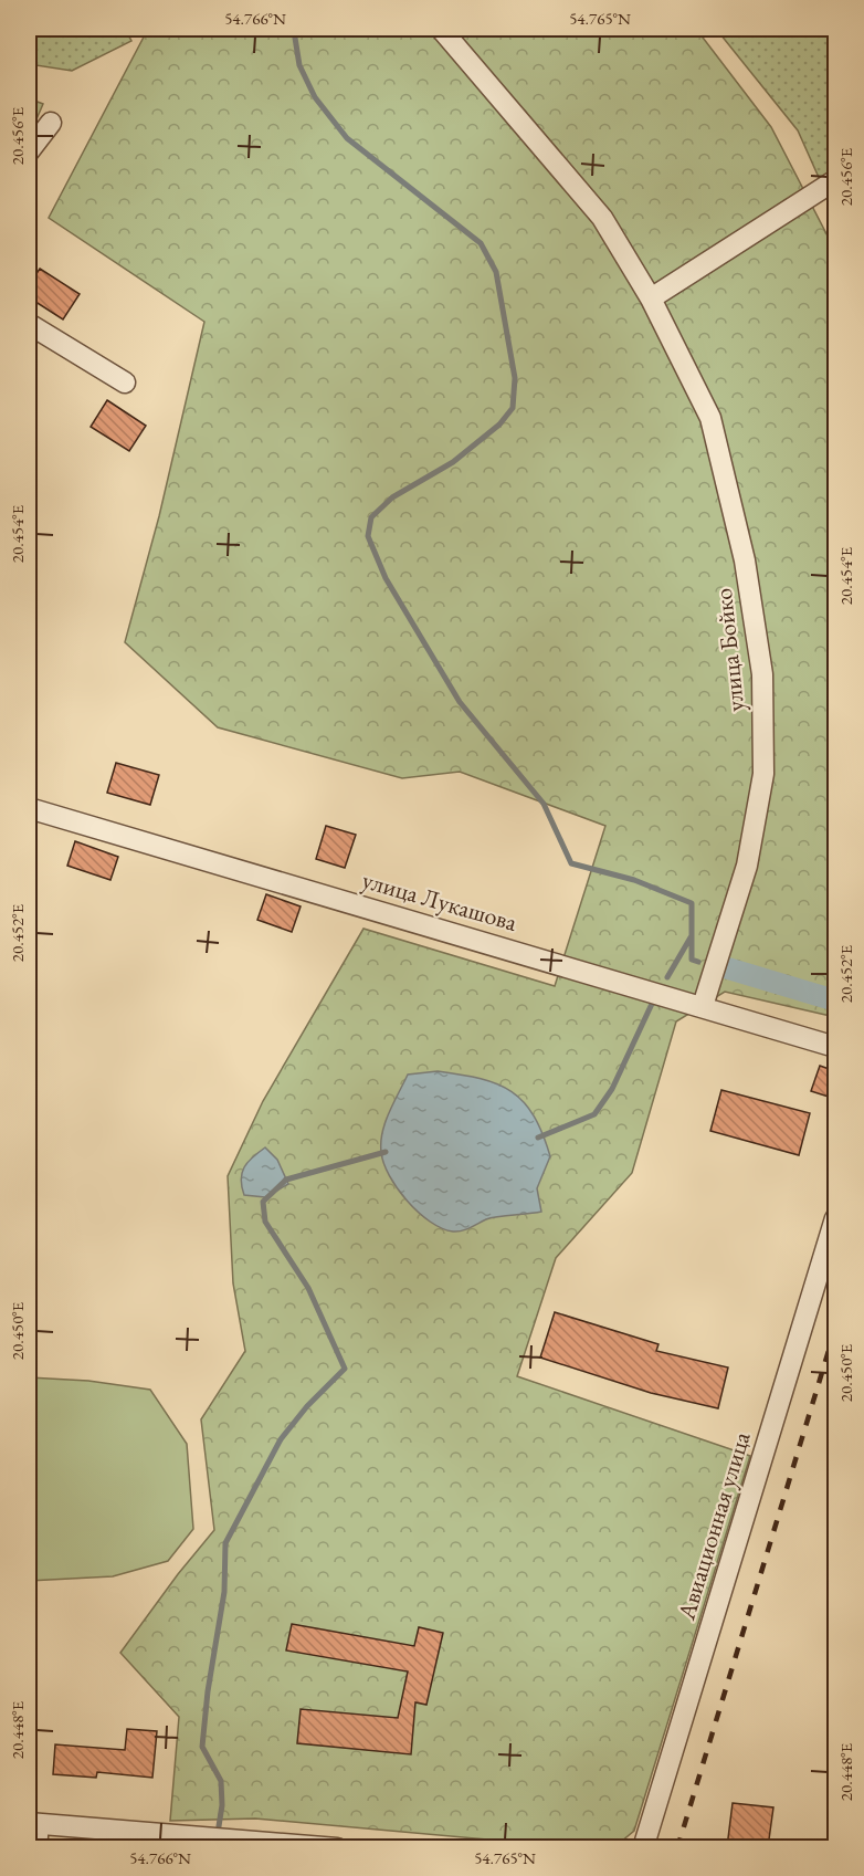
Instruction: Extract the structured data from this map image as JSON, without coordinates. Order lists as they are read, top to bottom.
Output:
{
  "streets": {
    "street": ["улица Бойко", "улица Лукашова", "Авиационная улица"]
  },
  "crossings": [
    ["улица Бойко", "улица Лукашова"]
  ],
  "coordinates": [
    "54.766°N",
    "54.765°N",
    "20.456°E",
    "20.454°E",
    "20.452°E",
    "20.450°E",
    "20.448°E"
  ]
}
